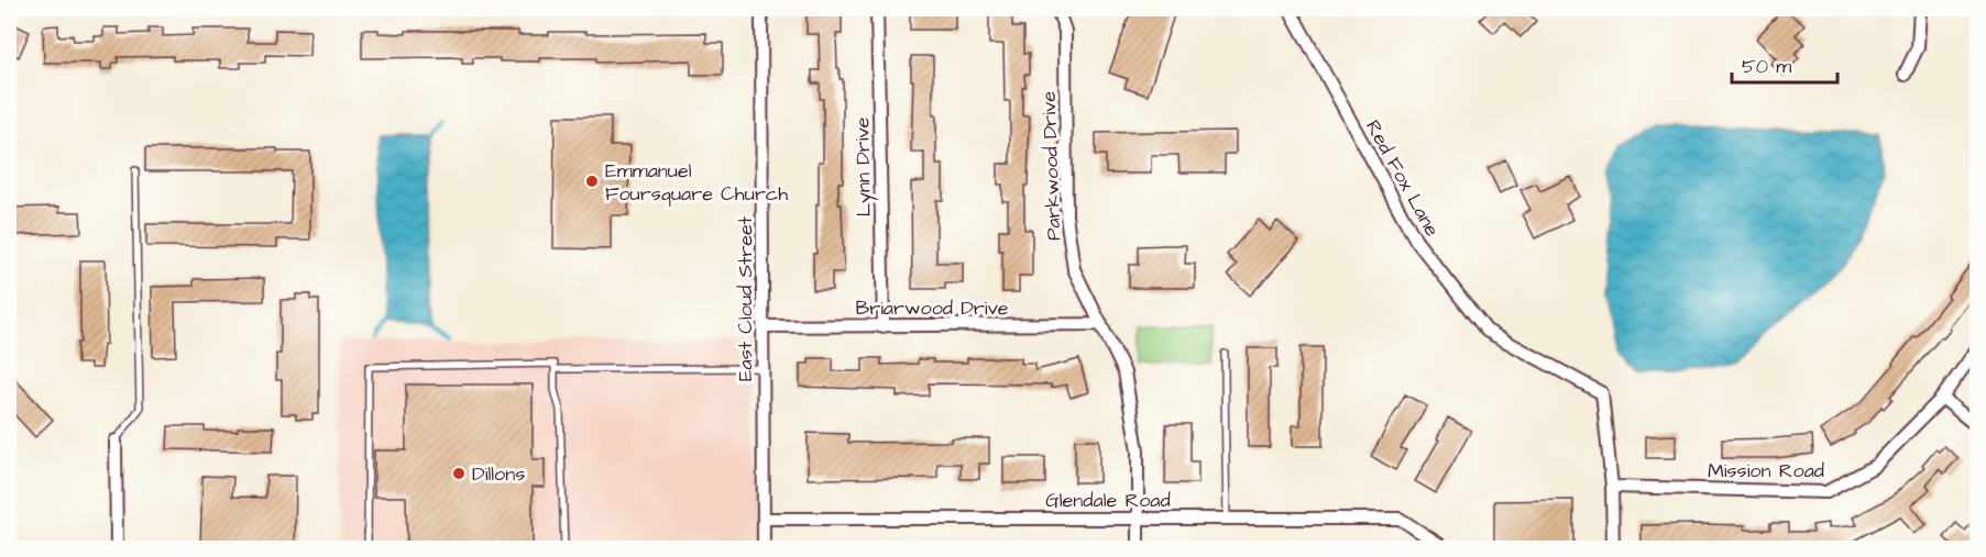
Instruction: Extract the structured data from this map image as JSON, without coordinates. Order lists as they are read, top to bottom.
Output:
{
  "streets": {
    "street": [
      "Parkwood Drive",
      "Lynn Drive",
      "Red Fox Lane",
      "East Cloud Street",
      "Briarwood Drive",
      "Mission Road",
      "Glendale Road"
    ]
  },
  "crossings": [
    ["Parkwood Drive", "Briarwood Drive"],
    ["Parkwood Drive", "Glendale Road"],
    ["Lynn Drive", "Briarwood Drive"],
    ["Red Fox Lane", "Mission Road"],
    ["East Cloud Street", "Briarwood Drive"],
    ["East Cloud Street", "Glendale Road"]
  ],
  "places": ["Emmanuel Foursquare Church", "Dillons"],
  "scale_bar": "50 m"
}
